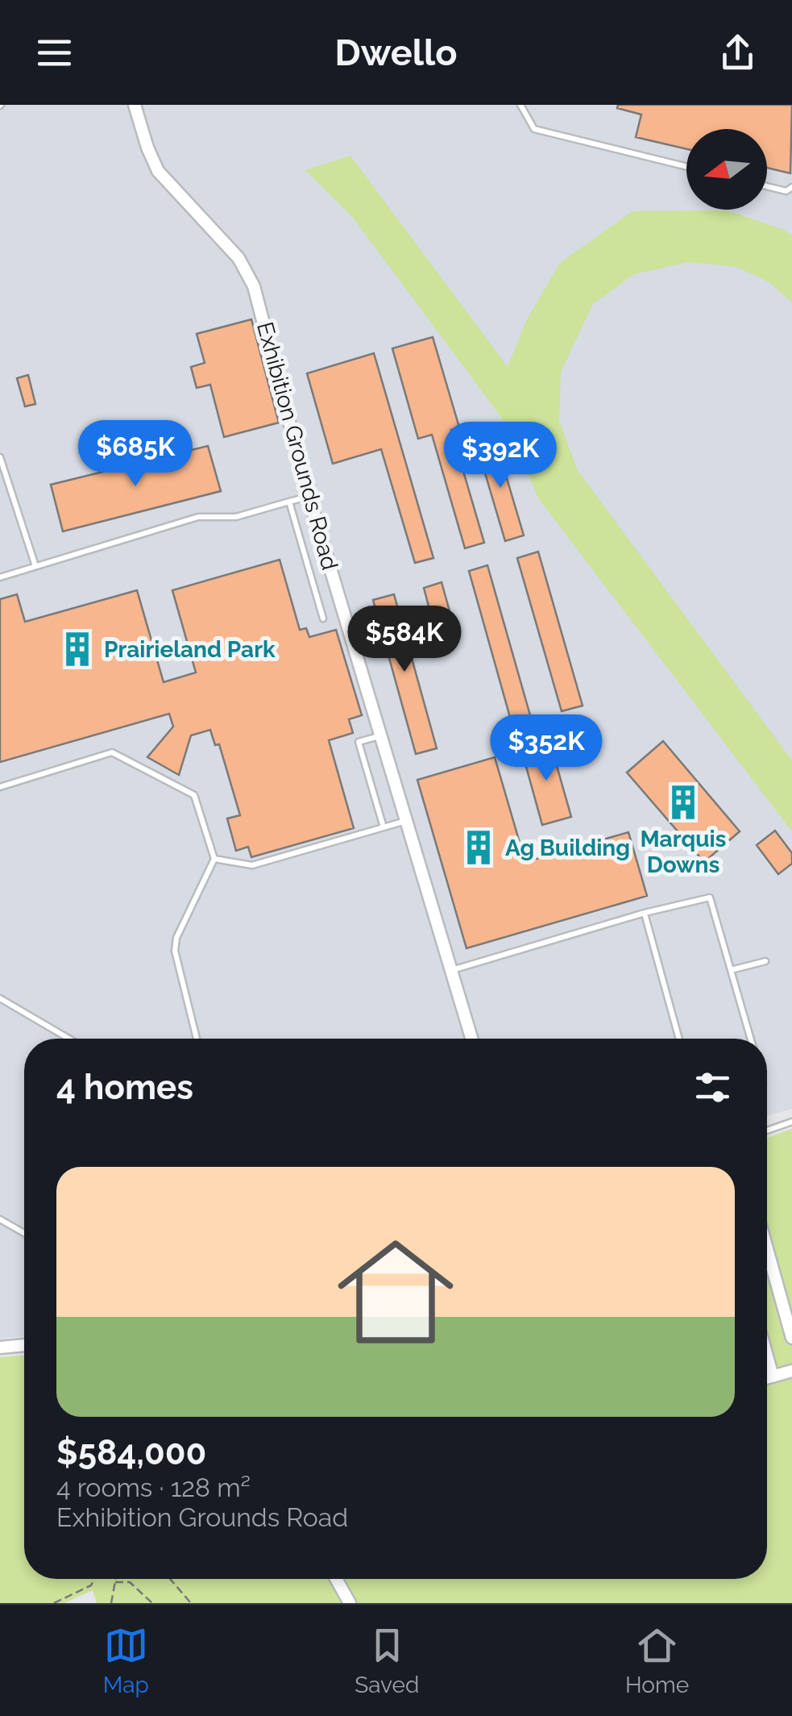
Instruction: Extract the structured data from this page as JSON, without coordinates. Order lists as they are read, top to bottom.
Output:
{
  "streets": {
    "street": ["Exhibition Grounds Road"]
  },
  "places": {
    "building": ["Prairieland Park", "Marquis Downs", "Ag Building"]
  },
  "north": "left",
  "page": {
    "header": "Dwello",
    "price": [
      "$685K",
      "$392K",
      "$584K",
      "$352K"
    ],
    "heading": "4 homes",
    "list": [
      {
        "name": "$584,000",
        "note": "4 rooms · 128 m² · Exhibition Grounds Road"
      }
    ],
    "tabs": ["Map", "Saved", "Home"]
  }
}
